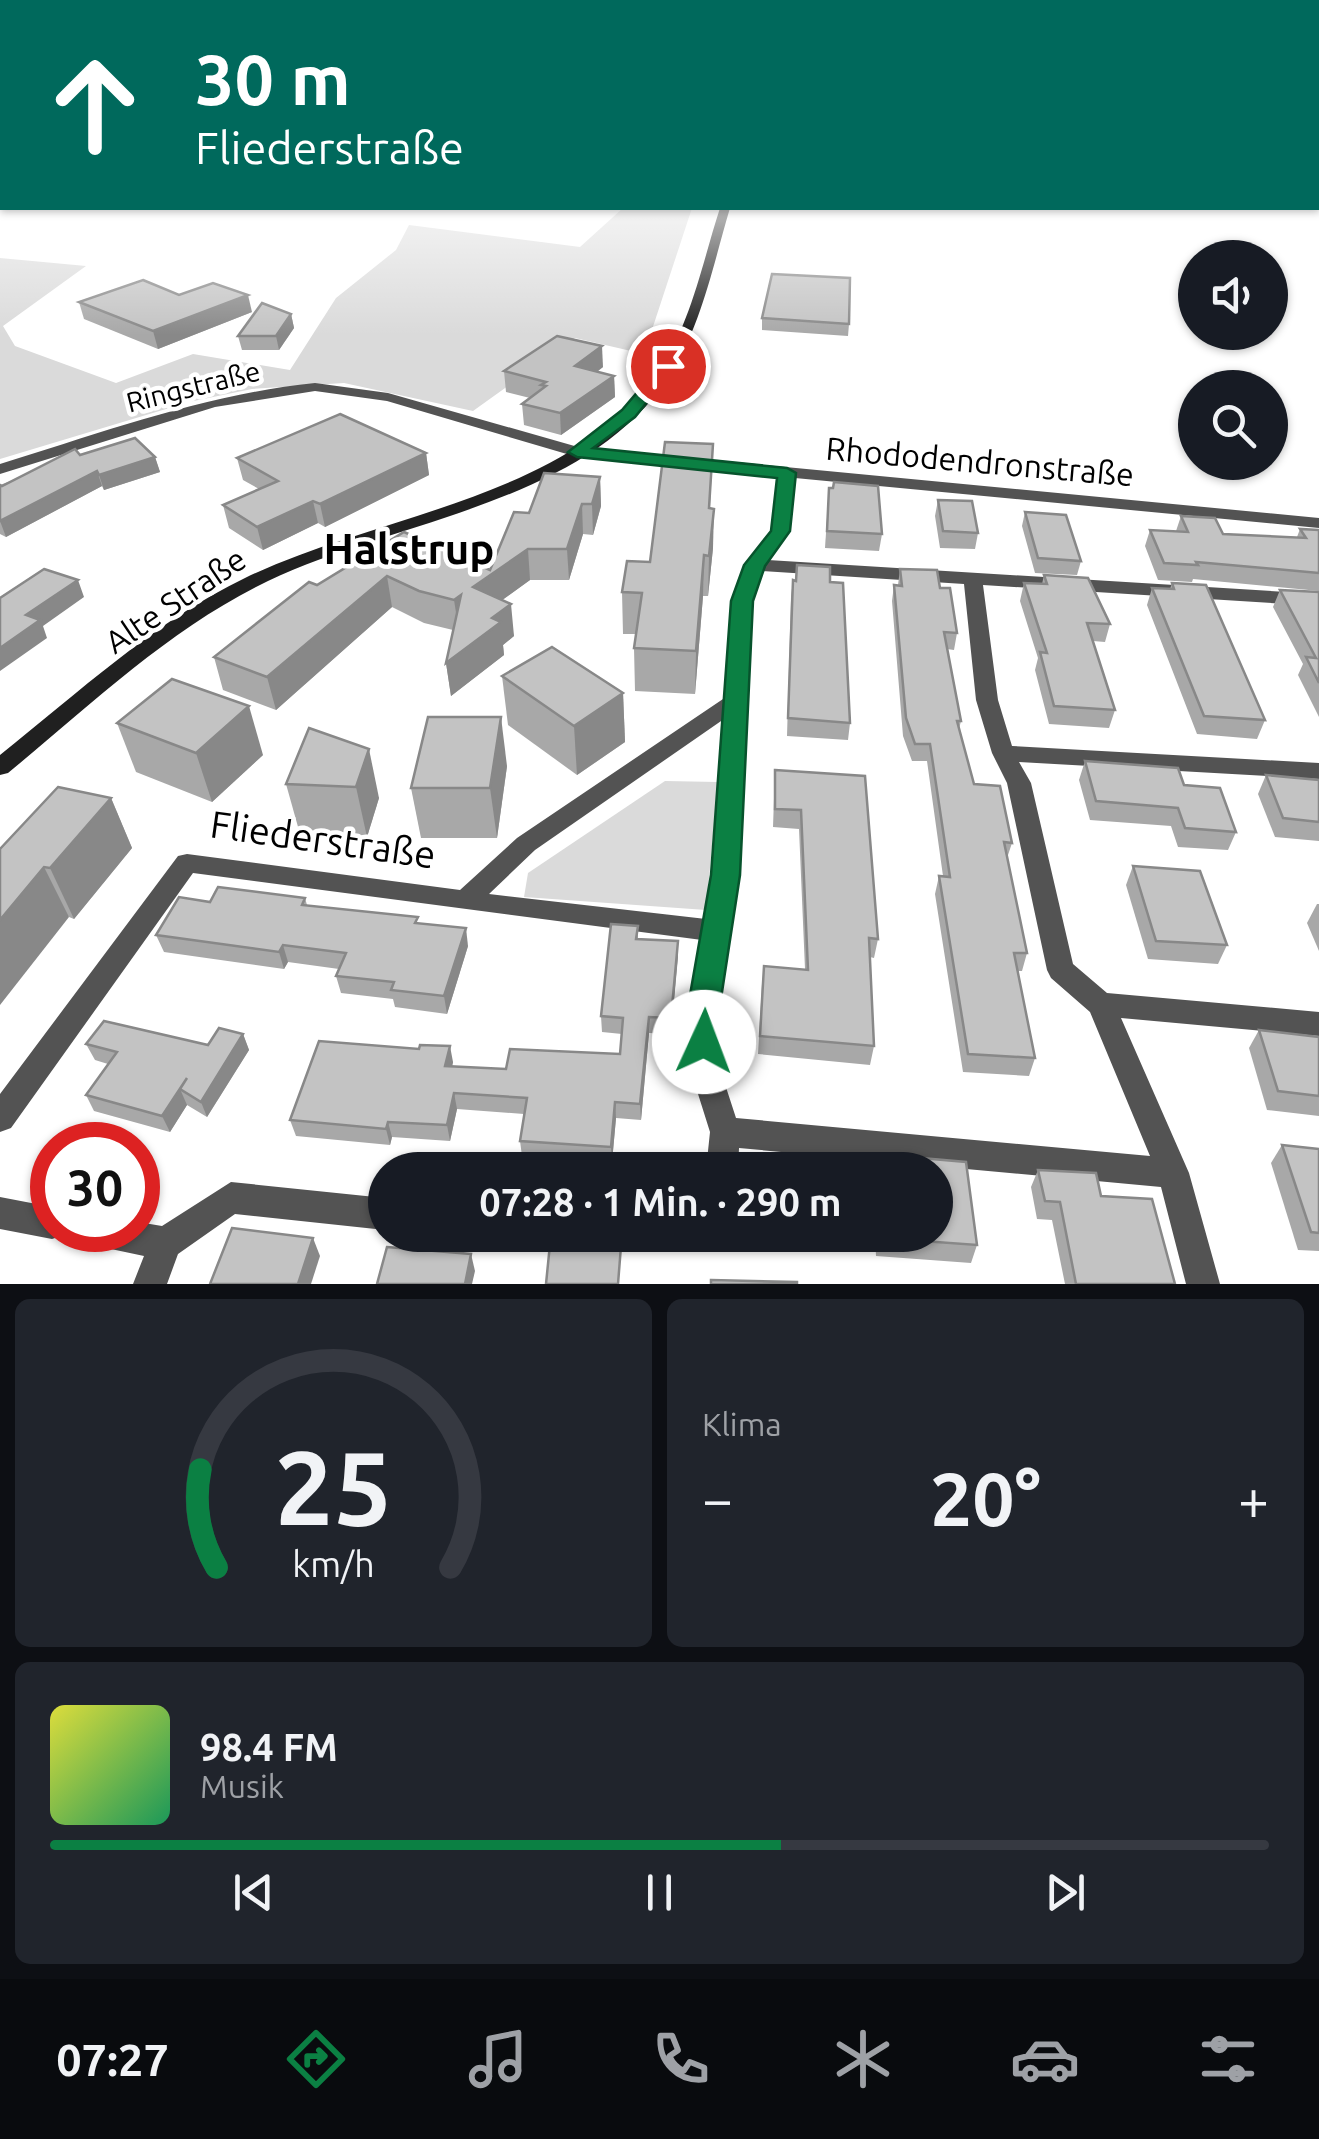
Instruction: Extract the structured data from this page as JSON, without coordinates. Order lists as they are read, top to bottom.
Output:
{
  "streets": {
    "street": [
      "Ringstraße",
      "Rhododendronstraße",
      "Alte Straße",
      "Fliederstraße"
    ]
  },
  "crossings": [
    ["Ringstraße", "Rhododendronstraße"],
    ["Ringstraße", "Alte Straße"],
    ["Rhododendronstraße", "Alte Straße"]
  ],
  "districts": ["Halstrup"],
  "page": {
    "turn": ["30 m", "Fliederstraße"],
    "limit": "30",
    "trip": "07:28 · 1 Min. · 290 m",
    "tile": "Klima",
    "heat": ["−", "20°", "+"],
    "song": ["98.4 FM", "Musik"],
    "tabs": "07:27",
    "gauge": ["25", "km/h"]
  }
}
